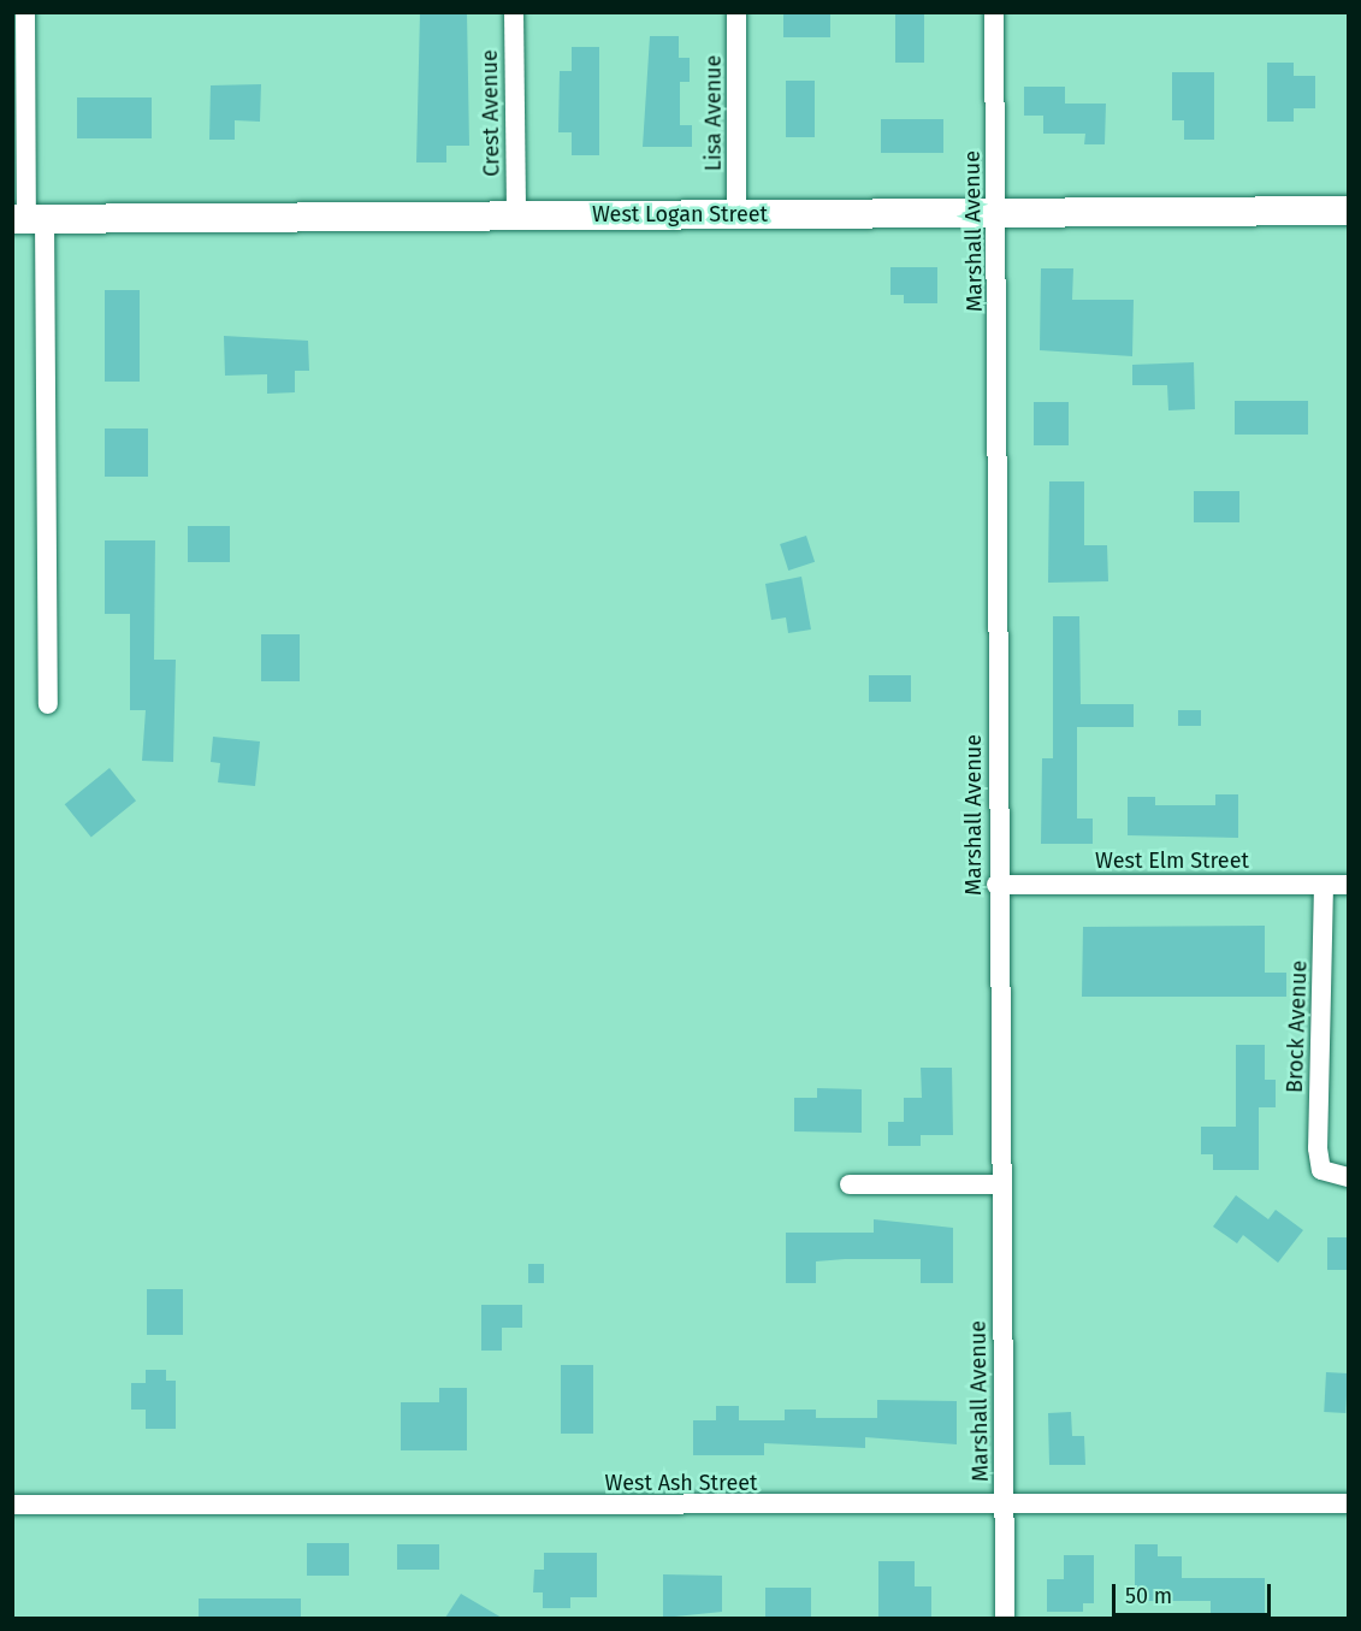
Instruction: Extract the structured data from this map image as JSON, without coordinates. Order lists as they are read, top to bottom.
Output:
{
  "streets": {
    "street": [
      "Crest Avenue",
      "Lisa Avenue",
      "West Logan Street",
      "Marshall Avenue",
      "West Elm Street",
      "Brock Avenue",
      "West Ash Street"
    ]
  },
  "crossings": [
    ["Crest Avenue", "West Logan Street"],
    ["Lisa Avenue", "West Logan Street"],
    ["West Logan Street", "Marshall Avenue"],
    ["Marshall Avenue", "West Elm Street"],
    ["Marshall Avenue", "West Ash Street"],
    ["West Elm Street", "Brock Avenue"]
  ],
  "scale_bar": "50 m"
}
